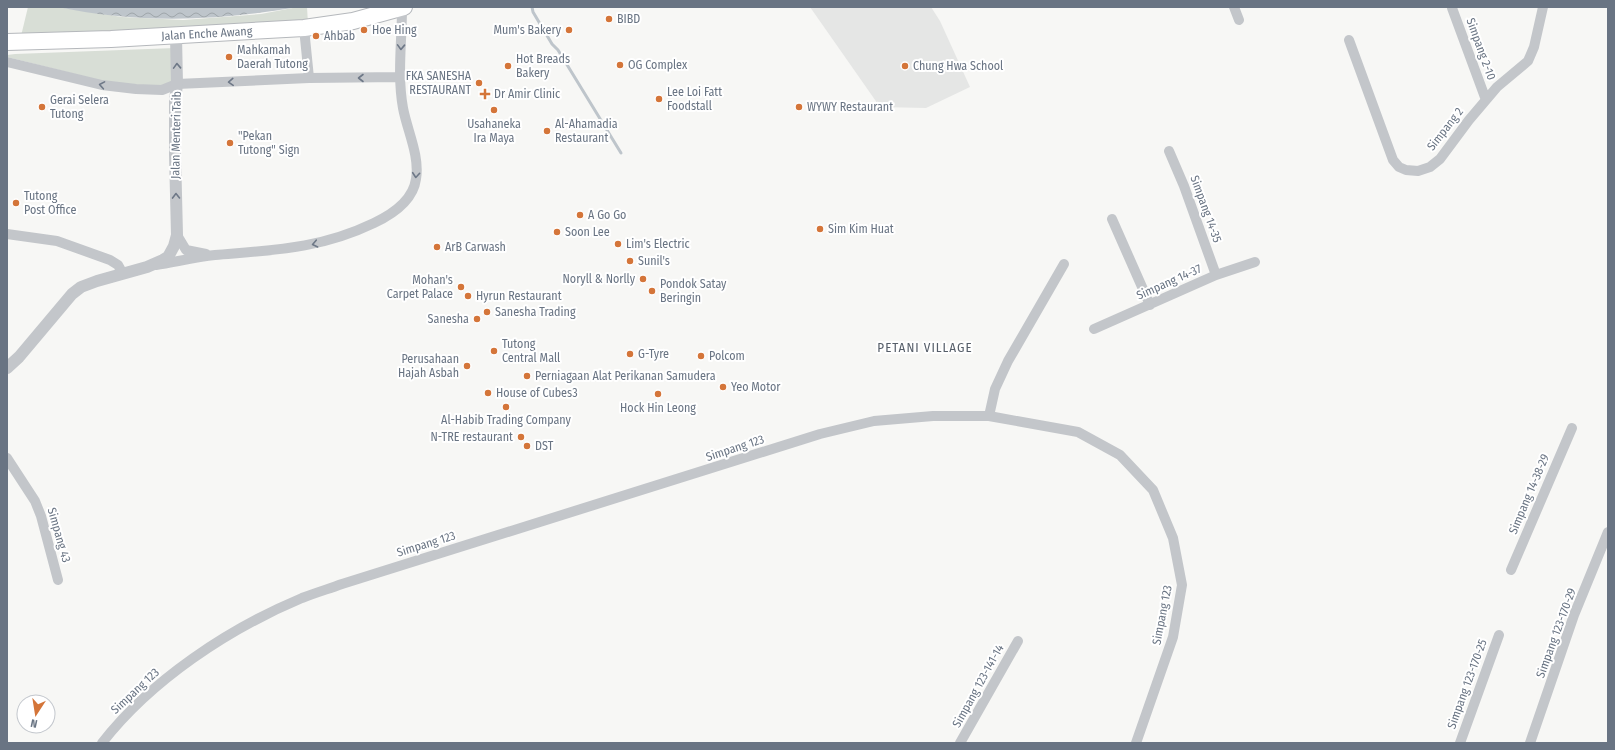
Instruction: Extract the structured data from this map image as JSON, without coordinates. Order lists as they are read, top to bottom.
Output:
{
  "streets": {
    "main road": ["Jalan Enche Awang"],
    "street": [
      "Simpang 2-10",
      "Simpang 2",
      "Jalan Menteri Taib",
      "Simpang 14-35",
      "Simpang 14-37",
      "Simpang 123",
      "Simpang 14-38-29",
      "Simpang 43",
      "Simpang 123-170-29",
      "Simpang 123-170-25",
      "Simpang 123-141-14"
    ]
  },
  "crossings": [
    ["Jalan Enche Awang", "Jalan Menteri Taib"],
    ["Simpang 2-10", "Simpang 2"],
    ["Simpang 14-35", "Simpang 14-37"]
  ],
  "one_way": ["Jalan Menteri Taib"],
  "districts": ["PETANI VILLAGE"],
  "places": {
    "other": [
      "BIBD",
      "Hoe Hing",
      "Mum's Bakery",
      "Ahbab",
      "Mahkamah Daerah Tutong",
      "OG Complex",
      "Hot Breads Bakery",
      "Chung Hwa School",
      "FKA SANESHA RESTAURANT",
      "Lee Loi Fatt Foodstall",
      "Gerai Selera Tutong",
      "WYWY Restaurant",
      "Usahaneka Ira Maya",
      "Al-Ahamadia Restaurant",
      "\"Pekan Tutong\" Sign",
      "Tutong Post Office",
      "A Go Go",
      "Sim Kim Huat",
      "Soon Lee",
      "Lim's Electric",
      "ArB Carwash",
      "Sunil's",
      "Noryll & Norlly",
      "Mohan's Carpet Palace",
      "Pondok Satay Beringin",
      "Hyrun Restaurant",
      "Sanesha Trading",
      "Sanesha",
      "Tutong Central Mall",
      "G-Tyre",
      "Polcom",
      "Perusahaan Hajah Asbah",
      "Perniagaan Alat Perikanan Samudera",
      "Yeo Motor",
      "House of Cubes3",
      "Hock Hin Leong",
      "Al-Habib Trading Company",
      "N-TRE restaurant",
      "DST"
    ],
    "health": ["Dr Amir Clinic"]
  },
  "north": "bottom"
}
